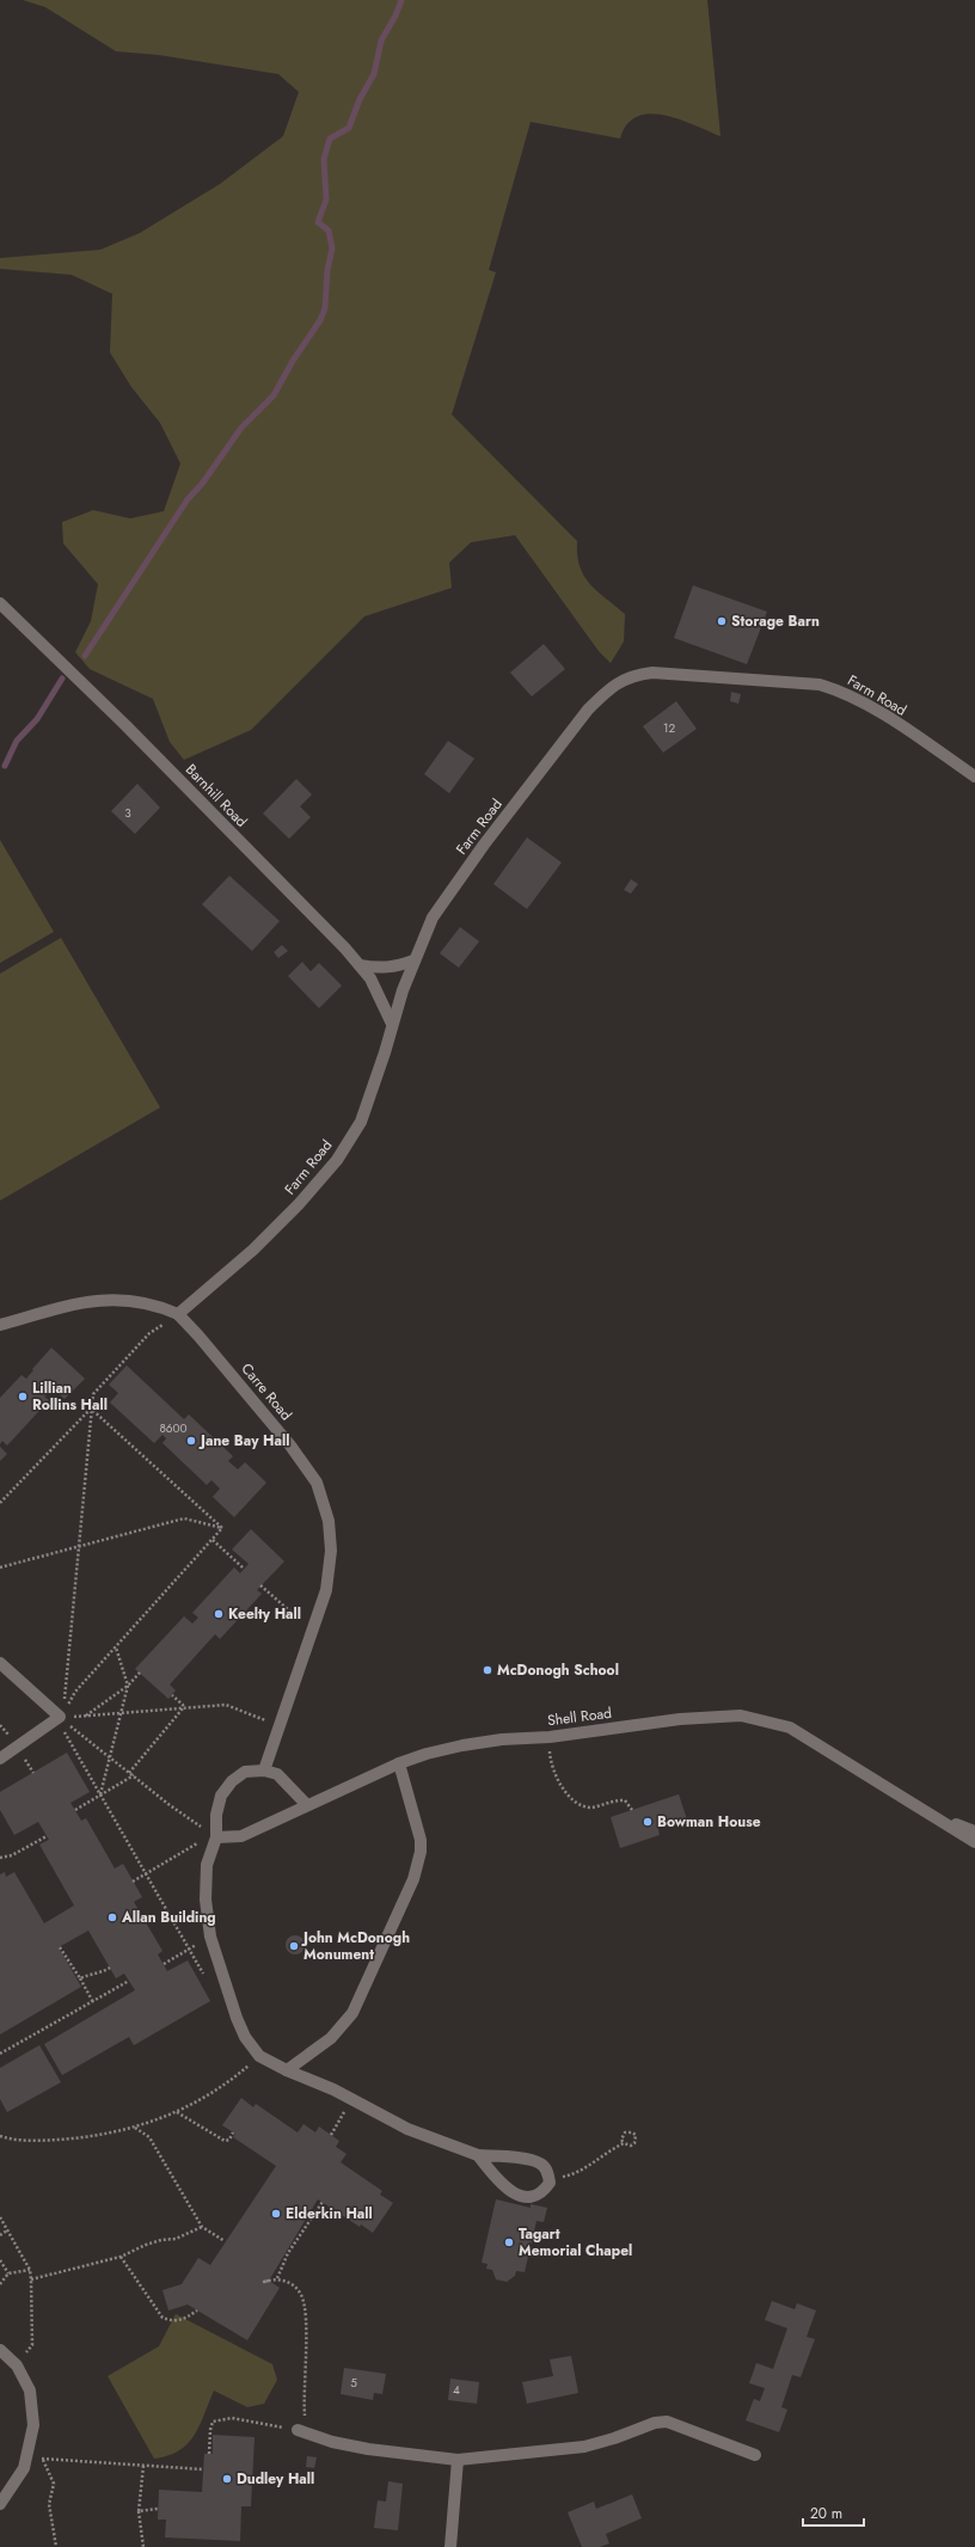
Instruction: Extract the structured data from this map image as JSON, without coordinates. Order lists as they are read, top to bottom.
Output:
{
  "streets": {
    "street": [
      "Farm Road",
      "Barnhill Road",
      "Carre Road",
      "Shell Road"
    ]
  },
  "crossings": [
    ["Farm Road", "Barnhill Road"],
    ["Farm Road", "Carre Road"]
  ],
  "places": [
    "Storage Barn",
    "Lillian Rollins Hall",
    "Jane Bay Hall",
    "Keelty Hall",
    "McDonogh School",
    "Bowman House",
    "Allan Building",
    "John McDonogh Monument",
    "Elderkin Hall",
    "Tagart Memorial Chapel",
    "Dudley Hall"
  ],
  "house_numbers": [
    "12",
    "3",
    "8600",
    "5",
    "4"
  ],
  "scale_bar": "20 m"
}
